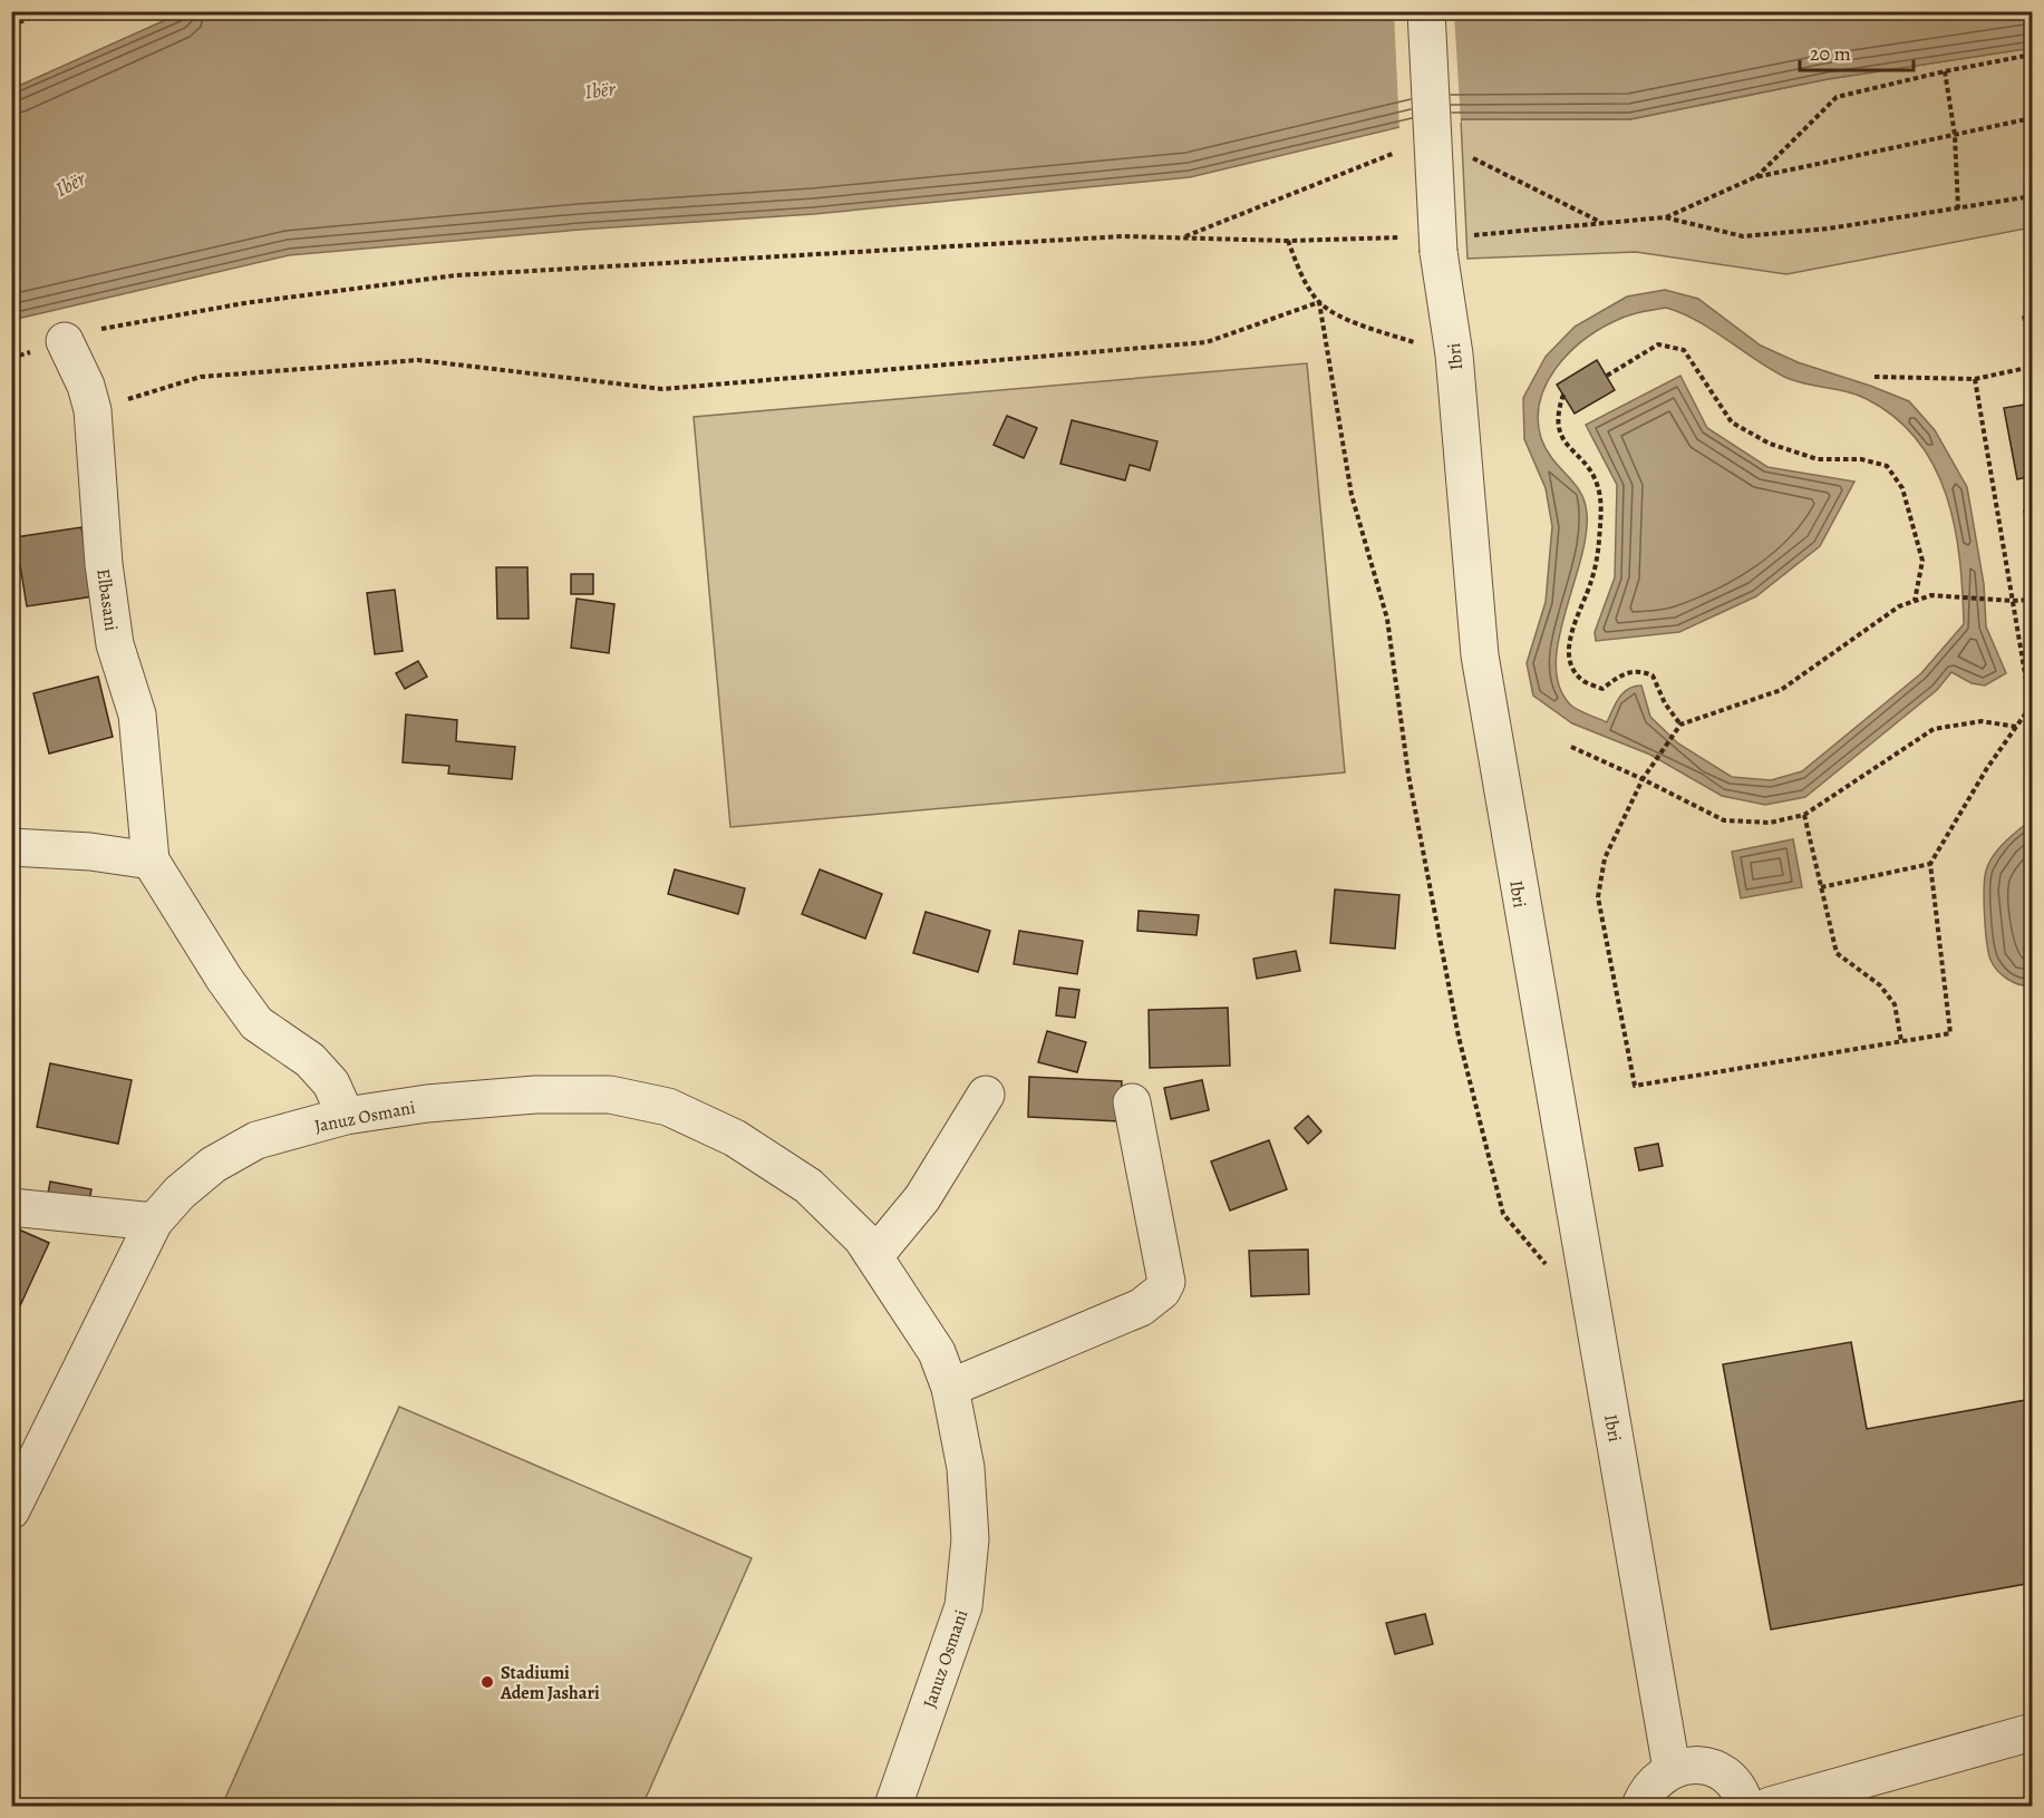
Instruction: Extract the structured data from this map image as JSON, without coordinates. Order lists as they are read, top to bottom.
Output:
{
  "streets": {
    "street": ["Ibri", "Elbasani", "Januz Osmani"]
  },
  "crossings": [
    ["Elbasani", "Januz Osmani"]
  ],
  "water": ["Ibër"],
  "places": ["Stadiumi Adem Jashari"],
  "scale_bar": "20 m"
}
